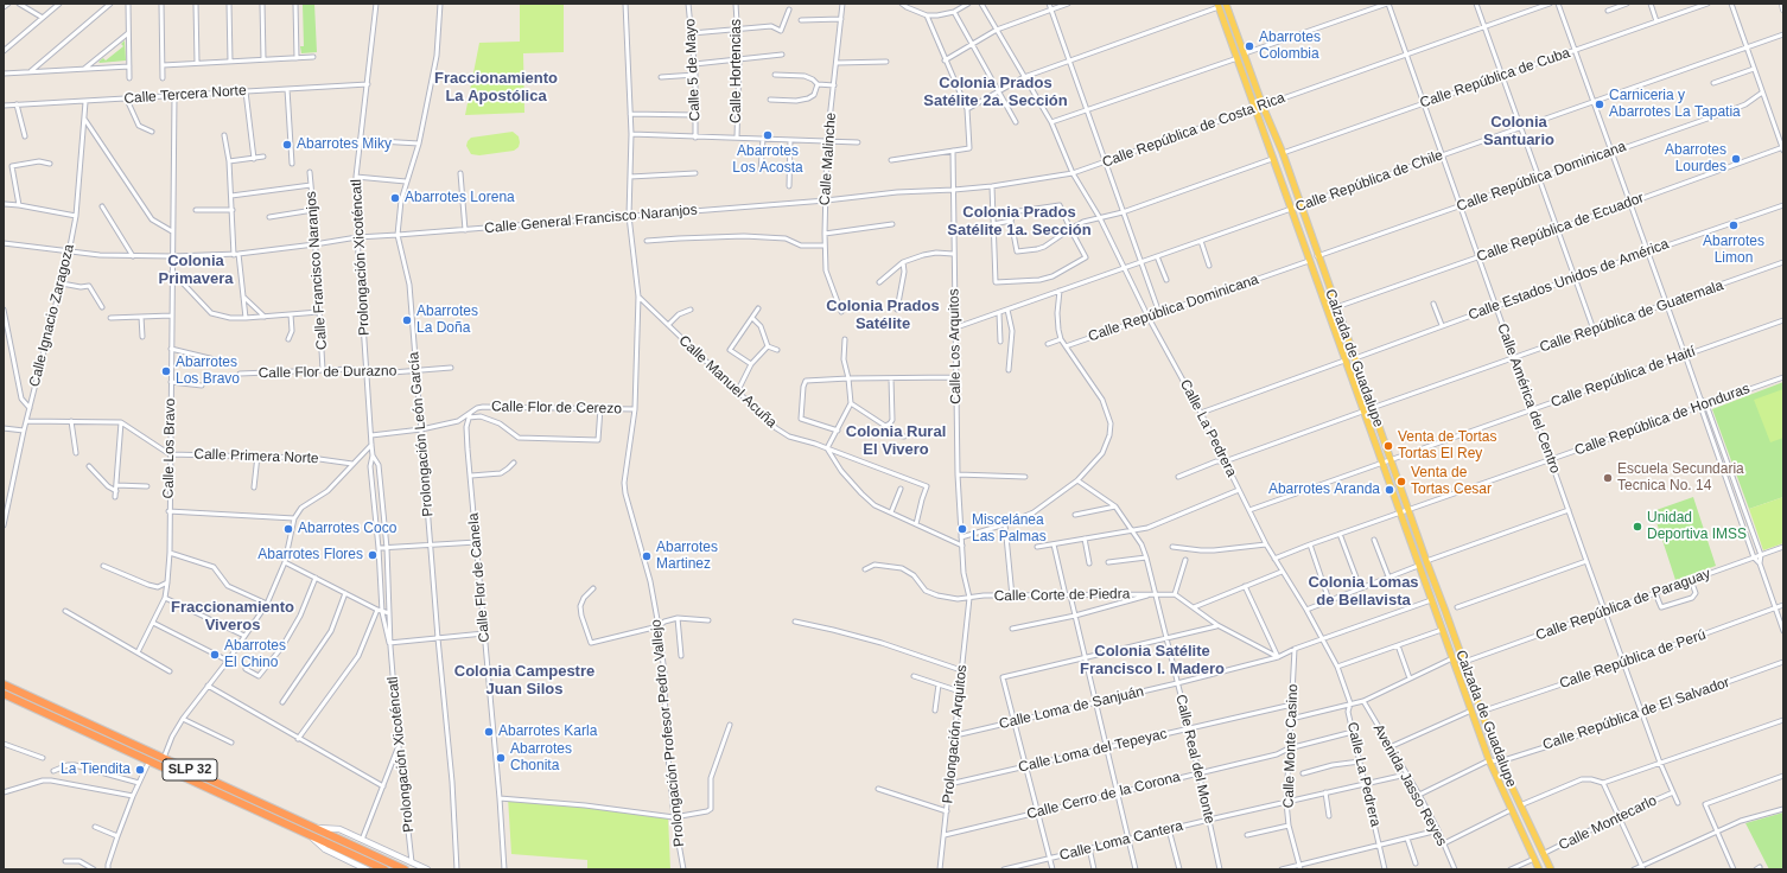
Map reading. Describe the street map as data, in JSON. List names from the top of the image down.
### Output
{
  "streets": {
    "highway": ["SLP 32"],
    "main road": ["Calzada de Guadalupe"],
    "street": [
      "Calle 5 de Mayo",
      "Calle Hortencias",
      "Calle República de Cuba",
      "Calle Tercera Norte",
      "Calle República de Costa Rica",
      "Calle Malinche",
      "Calle República Dominicana",
      "Calle República de Chile",
      "Calle General Francisco Naranjos",
      "Calle República de Ecuador",
      "Prolongación Xicoténcatl",
      "Calle Francisco Naranjos",
      "Calle Estados Unidos de América",
      "Calle Ignacio Zaragoza",
      "Calle República de Guatemala",
      "Calle Los Arquitos",
      "Calle Flor de Durazno",
      "Calle República de Haití",
      "Calle Manuel Acuña",
      "Calle América del Centro",
      "Calle Flor de Cerezo",
      "Calle República de Honduras",
      "Calle La Pedrera",
      "Prolongación León García",
      "Calle Los Bravo",
      "Calle Primera Norte",
      "Calle Flor de Canela",
      "Calle Corte de Piedra",
      "Calle República de Paraguay",
      "Calle República de Perú",
      "Calle Loma de Sanjuán",
      "Calle República de El Salvador",
      "Prolongación Profesor Pedro Vallejo",
      "Prolongación Arquitos",
      "Calle Monte Casino",
      "Calle Loma del Tepeyac",
      "Calle Real del Monte",
      "Avenida Jasso Reyes",
      "Calle Cerro de la Corona",
      "Calle Montecarlo",
      "Calle Loma Cantera"
    ]
  },
  "crossings": [
    ["Calle República de Cuba", "Calzada de Guadalupe"],
    ["Calle República de Cuba", "Calle América del Centro"],
    ["Calle Tercera Norte", "Prolongación Xicoténcatl"],
    ["Calle Tercera Norte", "Calle Ignacio Zaragoza"],
    ["Calle Tercera Norte", "Calle Los Bravo"],
    ["Calle República de Costa Rica", "Calle Malinche"],
    ["Calle República de Costa Rica", "Calle General Francisco Naranjos"],
    ["Calle República de Costa Rica", "Calle Los Arquitos"],
    ["Calle República de Costa Rica", "Calzada de Guadalupe"],
    ["Calle República de Costa Rica", "Calle América del Centro"],
    ["Calle República de Costa Rica", "Calle La Pedrera"],
    ["Calle Malinche", "Calle General Francisco Naranjos"],
    ["Calle República Dominicana", "Calzada de Guadalupe"],
    ["Calle República Dominicana", "Calle América del Centro"],
    ["Calle República Dominicana", "Calle La Pedrera"],
    ["Calle República de Chile", "Calle Los Arquitos"],
    ["Calle República de Chile", "Calzada de Guadalupe"],
    ["Calle República de Chile", "Calle América del Centro"],
    ["Calle República de Chile", "Calle La Pedrera"],
    ["Calle General Francisco Naranjos", "Prolongación Xicoténcatl"],
    ["Calle General Francisco Naranjos", "Calle Francisco Naranjos"],
    ["Calle General Francisco Naranjos", "Calle Ignacio Zaragoza"],
    ["Calle General Francisco Naranjos", "Prolongación León García"],
    ["Calle General Francisco Naranjos", "Calle Los Bravo"],
    ["Calle General Francisco Naranjos", "Prolongación Profesor Pedro Vallejo"],
    ["Calle República de Ecuador", "Calzada de Guadalupe"],
    ["Calle República de Ecuador", "Calle América del Centro"],
    ["Prolongación Xicoténcatl", "Calle Flor de Durazno"],
    ["Prolongación Xicoténcatl", "Calle Flor de Cerezo"],
    ["Calle Francisco Naranjos", "Calle Flor de Durazno"],
    ["Calle Estados Unidos de América", "Calzada de Guadalupe"],
    ["Calle Estados Unidos de América", "Calle América del Centro"],
    ["Calle República de Guatemala", "Calzada de Guadalupe"],
    ["Calle República de Guatemala", "Calle América del Centro"],
    ["Calle Los Arquitos", "Calle Corte de Piedra"],
    ["Calle Los Arquitos", "Prolongación Arquitos"],
    ["Calzada de Guadalupe", "Calle República de Haití"],
    ["Calzada de Guadalupe", "Calle República de Honduras"],
    ["Calzada de Guadalupe", "Calle República de Paraguay"],
    ["Calzada de Guadalupe", "Calle República de Perú"],
    ["Calzada de Guadalupe", "Calle Loma de Sanjuán"],
    ["Calzada de Guadalupe", "Calle República de El Salvador"],
    ["Calzada de Guadalupe", "Calle Montecarlo"],
    ["Calle Flor de Durazno", "Prolongación León García"],
    ["Calle República de Haití", "Calle América del Centro"],
    ["Calle República de Haití", "Calle La Pedrera"],
    ["Calle Manuel Acuña", "Prolongación Profesor Pedro Vallejo"],
    ["Calle América del Centro", "Calle República de Honduras"],
    ["Calle América del Centro", "Calle República de Paraguay"],
    ["Calle América del Centro", "Calle República de Perú"],
    ["Calle América del Centro", "Calle República de El Salvador"],
    ["Calle América del Centro", "Calle Montecarlo"],
    ["Calle Flor de Cerezo", "Prolongación León García"],
    ["Calle Flor de Cerezo", "Calle Flor de Canela"],
    ["Calle Flor de Cerezo", "Prolongación Profesor Pedro Vallejo"],
    ["Calle República de Honduras", "Calle La Pedrera"],
    ["Calle La Pedrera", "Calle Loma de Sanjuán"],
    ["Calle La Pedrera", "Calle Cerro de la Corona"],
    ["Calle La Pedrera", "Calle Loma Cantera"],
    ["Calle Los Bravo", "Calle Primera Norte"],
    ["Calle Corte de Piedra", "Prolongación Arquitos"],
    ["Calle Corte de Piedra", "Calle Real del Monte"],
    ["Calle Loma de Sanjuán", "Prolongación Arquitos"],
    ["Calle Loma de Sanjuán", "Calle Monte Casino"],
    ["Calle Loma de Sanjuán", "Calle Real del Monte"],
    ["Prolongación Arquitos", "Calle Loma del Tepeyac"],
    ["Prolongación Arquitos", "Calle Cerro de la Corona"],
    ["Calle Monte Casino", "Calle Loma del Tepeyac"],
    ["Calle Monte Casino", "Calle Cerro de la Corona"],
    ["Calle Monte Casino", "Calle Loma Cantera"],
    ["Calle Loma del Tepeyac", "Calle Real del Monte"],
    ["Calle Real del Monte", "Calle Cerro de la Corona"],
    ["Calle Real del Monte", "Calle Loma Cantera"],
    ["Avenida Jasso Reyes", "Calle Loma Cantera"]
  ],
  "districts": [
    "Fraccionamiento La Apostólica",
    "Colonia Prados Satélite 2a. Sección",
    "Colonia Santuario",
    "Colonia Prados Satélite 1a. Sección",
    "Colonia Primavera",
    "Colonia Prados Satélite",
    "Colonia Rural El Vivero",
    "Colonia Lomas de Bellavista",
    "Fraccionamiento Viveros",
    "Colonia Satélite Francisco I. Madero",
    "Colonia Campestre Juan Silos"
  ],
  "places": [
    "Abarrotes Colombia",
    "Carniceria y Abarrotes La Tapatia",
    "Abarrotes Los Acosta",
    "Abarrotes Miky",
    "Abarrotes Lourdes",
    "Abarrotes Lorena",
    "Abarrotes Limon",
    "Abarrotes La Doña",
    "Abarrotes Los Bravo",
    "Venta de Tortas Tortas El Rey",
    "Escuela Secundaria Tecnica No. 14",
    "Venta de Tortas Cesar",
    "Abarrotes Aranda",
    "Unidad Deportiva IMSS",
    "Abarrotes Coco",
    "Miscelánea Las Palmas",
    "Abarrotes Flores",
    "Abarrotes Martinez",
    "Abarrotes El Chino",
    "Abarrotes Karla",
    "Abarrotes Chonita",
    "La Tiendita"
  ]
}
